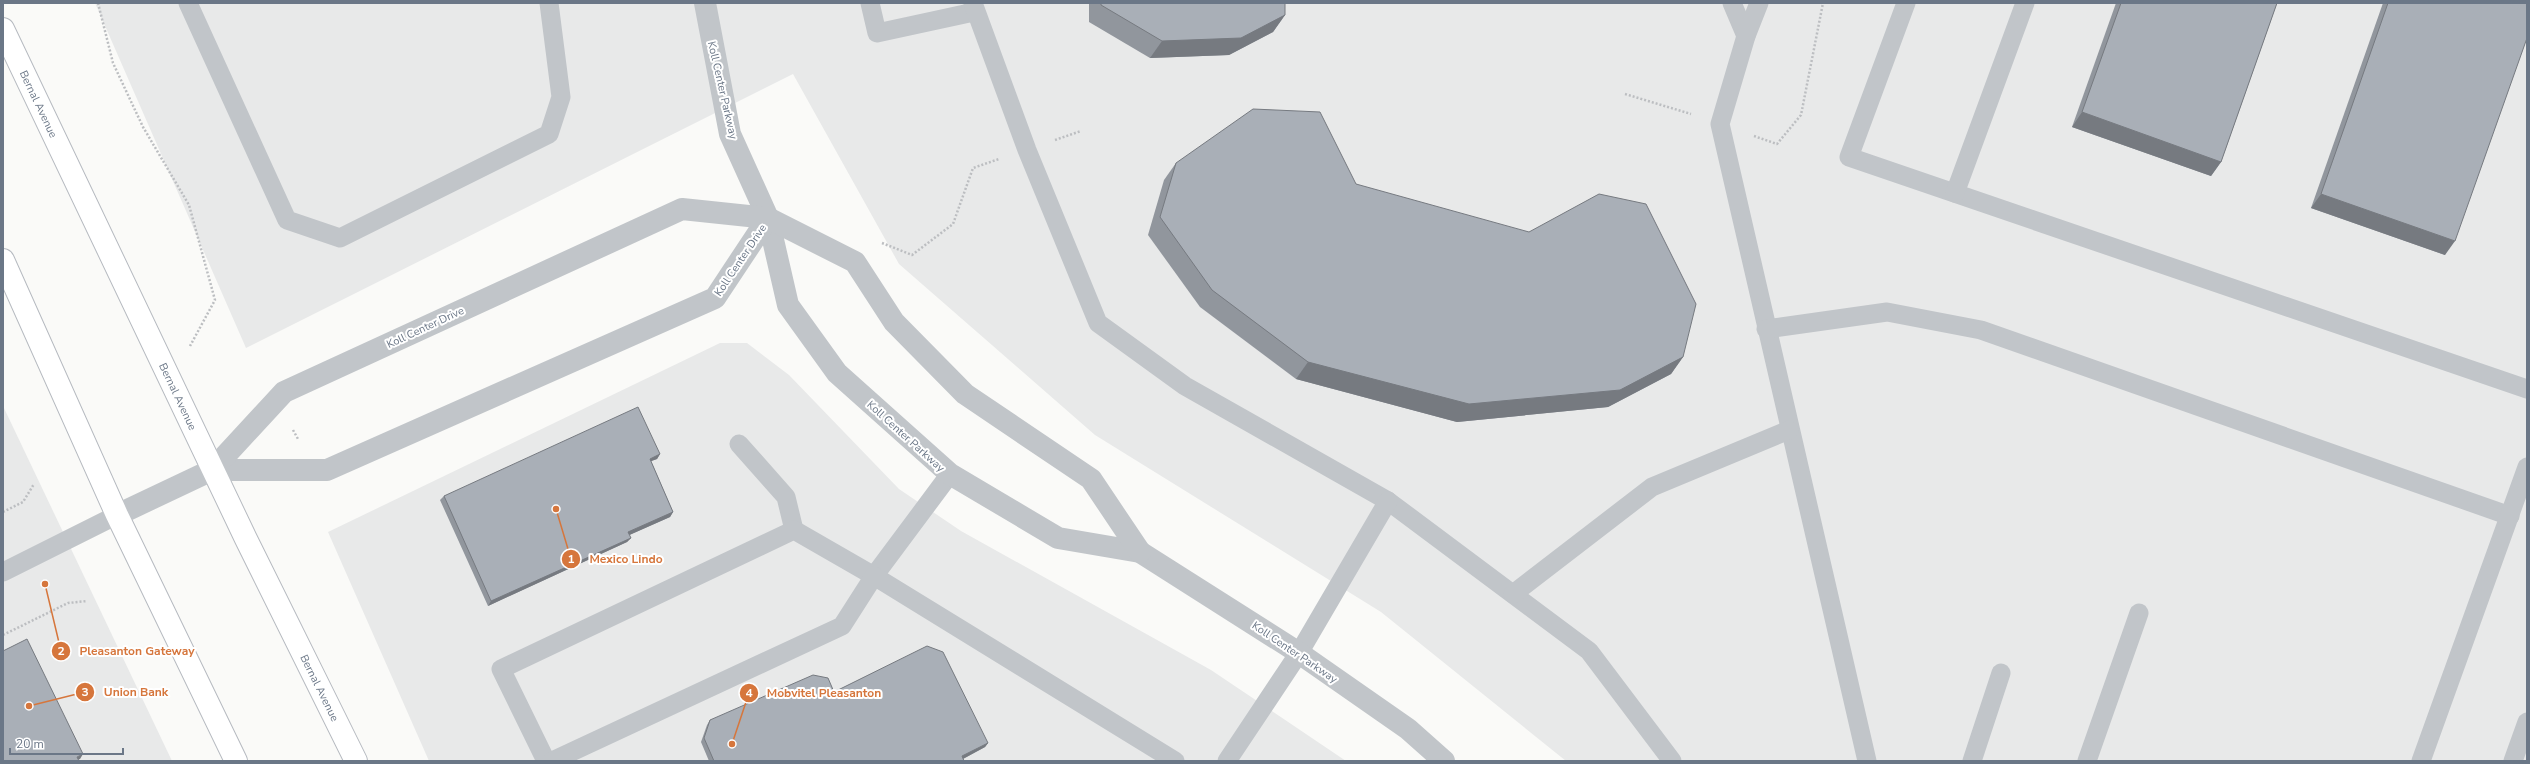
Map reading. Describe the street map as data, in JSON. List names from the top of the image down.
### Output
{
  "streets": {
    "main road": ["Bernal Avenue"],
    "street": ["Koll Center Parkway", "Koll Center Drive"]
  },
  "crossings": [
    ["Koll Center Parkway", "Koll Center Drive"],
    ["Bernal Avenue", "Koll Center Drive"]
  ],
  "places": [
    "Mexico Lindo",
    "Pleasanton Gateway",
    "Union Bank",
    "Mobvitel Pleasanton"
  ],
  "scale_bar": "20 m"
}
